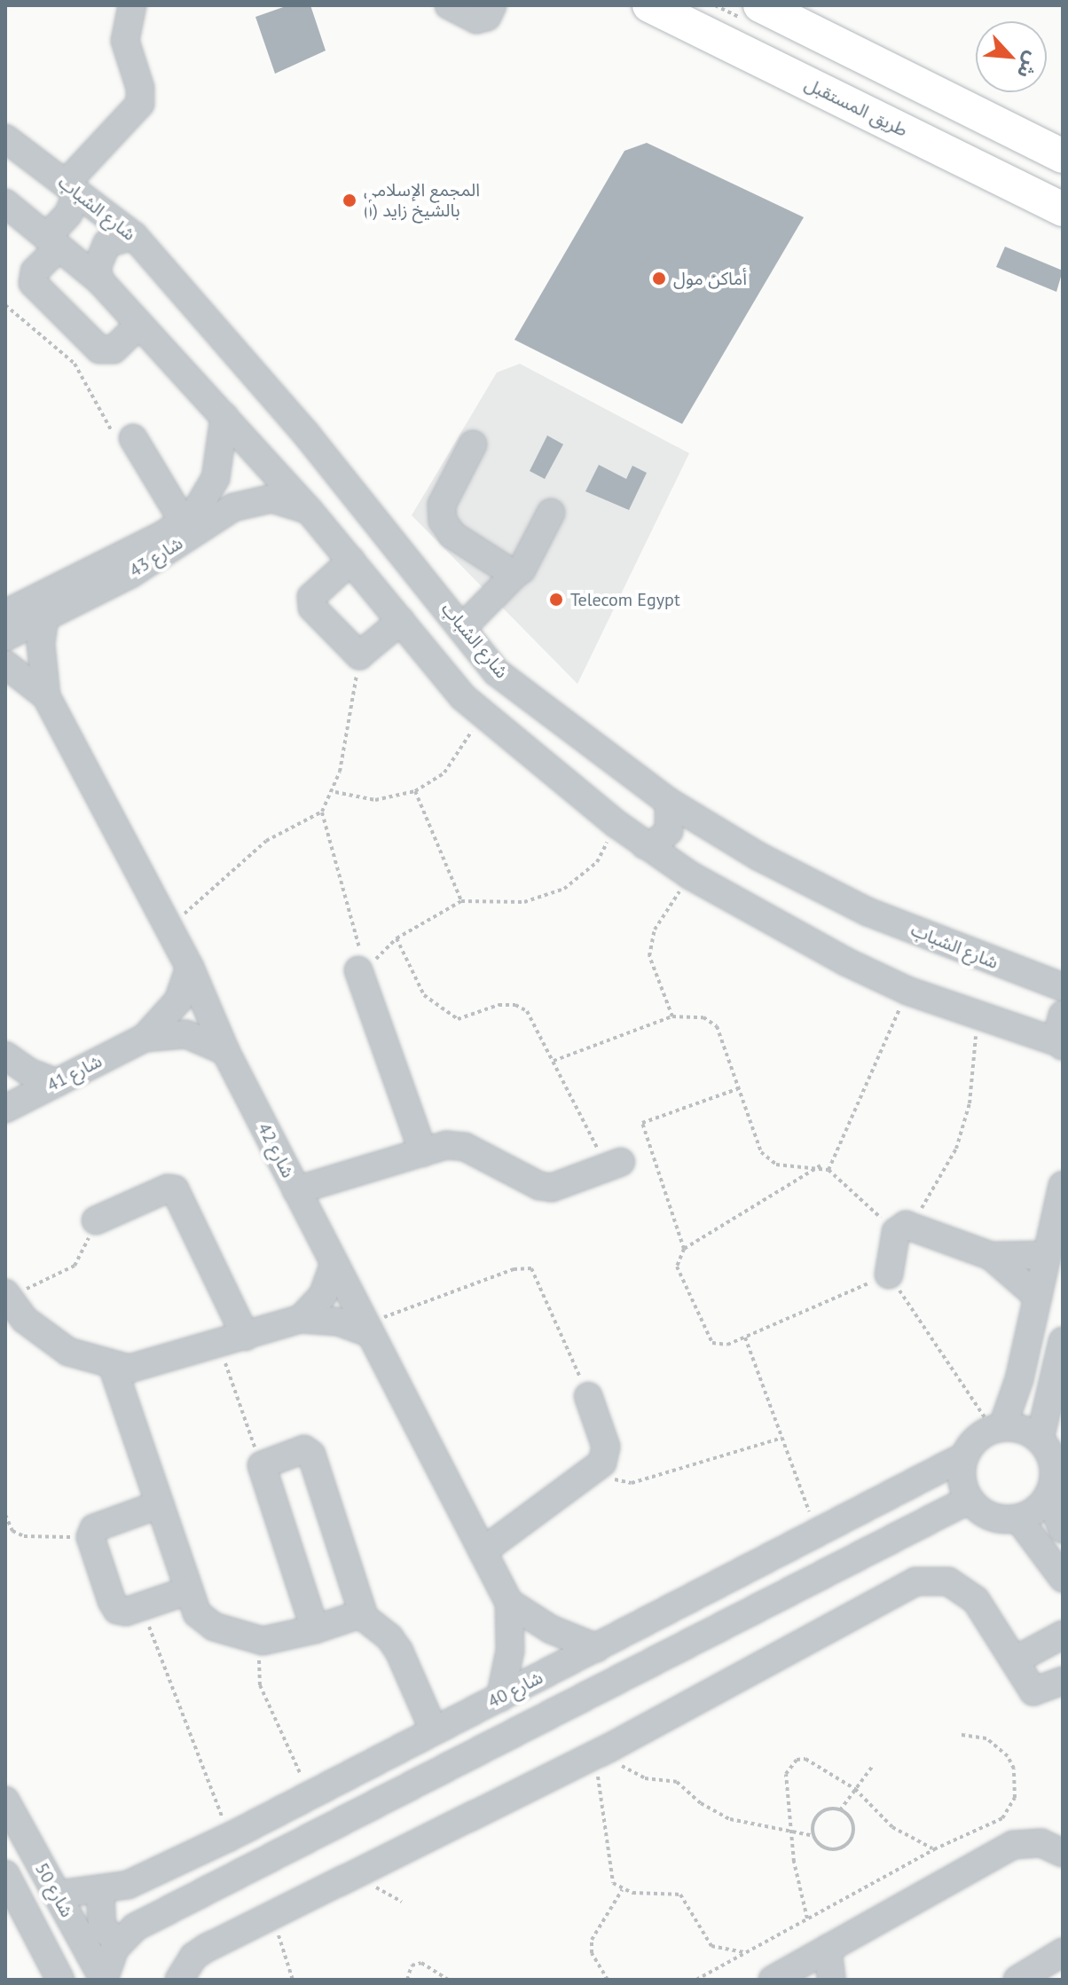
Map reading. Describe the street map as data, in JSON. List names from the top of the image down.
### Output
{
  "streets": {
    "main road": ["طريق المستقبل"],
    "street": [
      "شارع الشباب",
      "شارع 43",
      "شارع 41",
      "شارع 42",
      "شارع 40",
      "شارع 50"
    ]
  },
  "crossings": [
    ["شارع 43", "شارع 42"],
    ["شارع 41", "شارع 42"],
    ["شارع 42", "شارع 40"],
    ["شارع 40", "شارع 50"]
  ],
  "places": ["المجمع الإسلامي (أ) بالشيخ زايد", "أماكن مول", "Telecom Egypt"],
  "north": "bottom right"
}
